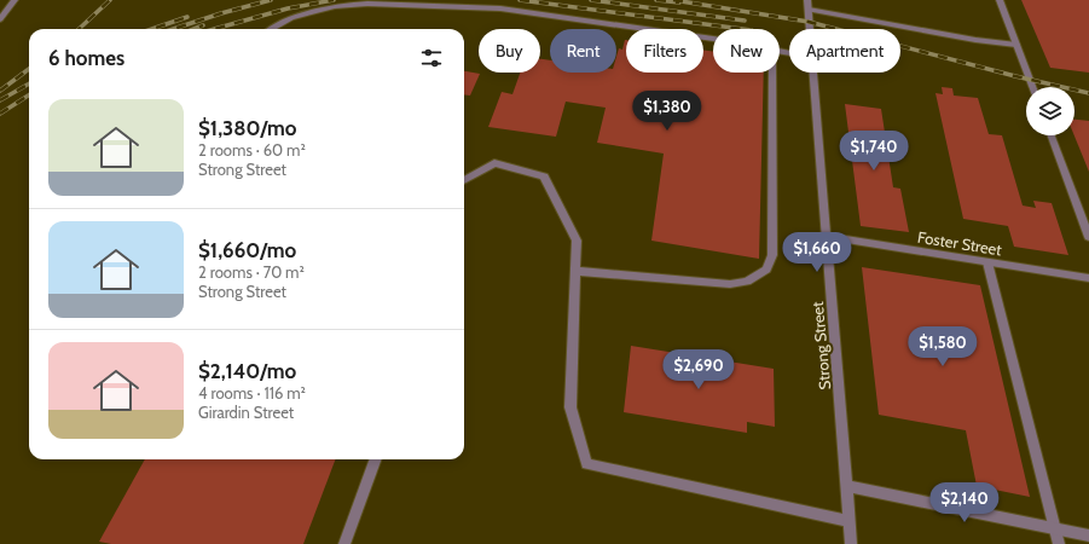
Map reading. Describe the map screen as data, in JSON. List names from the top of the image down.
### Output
{
  "streets": {
    "street": ["Foster Street", "Strong Street"]
  },
  "crossings": [
    ["Foster Street", "Strong Street"]
  ],
  "page": {
    "chip": [
      "Buy",
      "Rent",
      "Filters",
      "New",
      "Apartment"
    ],
    "heading": "6 homes",
    "list": [
      {
        "name": "$1,380/mo",
        "note": "2 rooms · 60 m² · Strong Street"
      },
      {
        "name": "$1,660/mo",
        "note": "2 rooms · 70 m² · Strong Street"
      },
      {
        "name": "$2,140/mo",
        "note": "4 rooms · 116 m² · Girardin Street"
      }
    ],
    "price": [
      "$1,380",
      "$1,740",
      "$1,660",
      "$1,580",
      "$2,690",
      "$2,140"
    ]
  }
}
